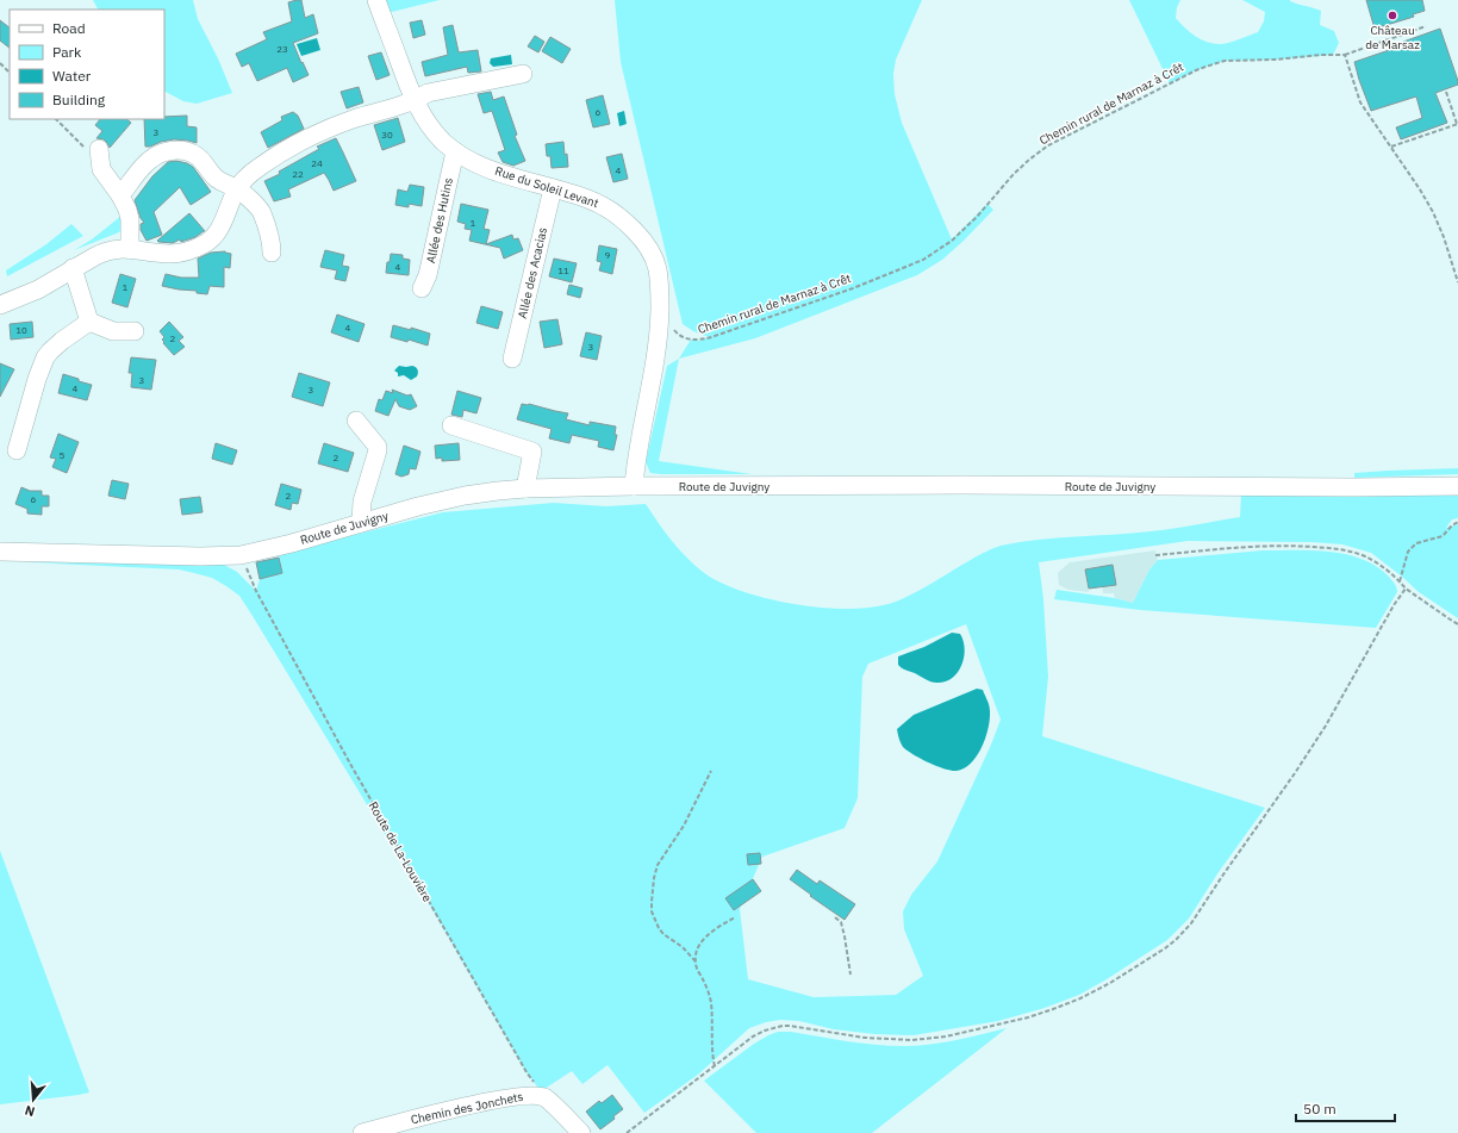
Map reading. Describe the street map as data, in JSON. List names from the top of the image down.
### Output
{
  "streets": {
    "street": [
      "Rue du Soleil Levant",
      "Allée des Hutins",
      "Allée des Acacias",
      "Route de Juvigny",
      "Chemin des Jonchets"
    ],
    "path": ["Chemin rural de Marnaz à Crêt", "Route de La-Louvière"]
  },
  "crossings": [
    ["Rue du Soleil Levant", "Allée des Hutins"],
    ["Rue du Soleil Levant", "Allée des Acacias"],
    ["Rue du Soleil Levant", "Route de Juvigny"],
    ["Route de Juvigny", "Route de La-Louvière"],
    ["Route de La-Louvière", "Chemin des Jonchets"]
  ],
  "places": ["Château de Marsaz"],
  "house_numbers": [
    "23",
    "6",
    "3",
    "30",
    "24",
    "4",
    "22",
    "1",
    "9",
    "4",
    "11",
    "1",
    "4",
    "10",
    "2",
    "3",
    "3",
    "4",
    "3",
    "5",
    "2",
    "2",
    "6"
  ],
  "legend": [
    "Road",
    "Park",
    "Water",
    "Building"
  ],
  "scale_bar": "50 m",
  "north": "bottom"
}
